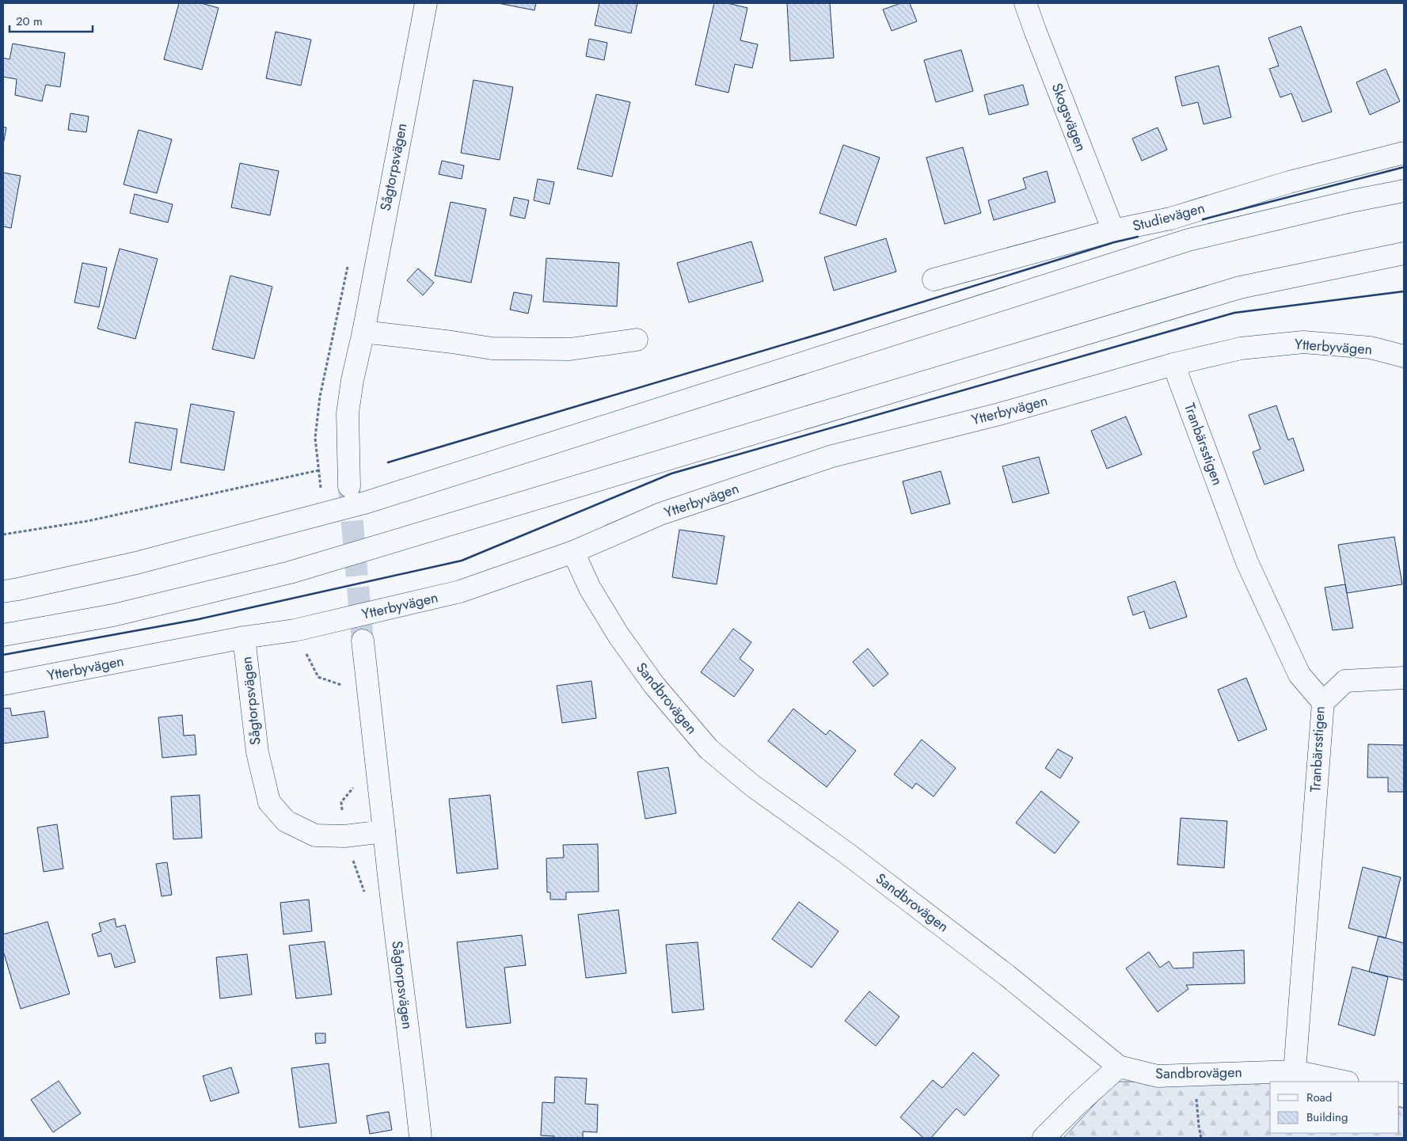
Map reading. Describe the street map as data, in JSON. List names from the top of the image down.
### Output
{
  "streets": {
    "main road": [
      "Skogsvägen",
      "Sågtorpsvägen",
      "Studievägen",
      "Ytterbyvägen",
      "Tranbärsstigen",
      "Sandbrovägen"
    ]
  },
  "crossings": [
    ["Skogsvägen", "Studievägen"],
    ["Sågtorpsvägen", "Ytterbyvägen"],
    ["Ytterbyvägen", "Tranbärsstigen"],
    ["Ytterbyvägen", "Sandbrovägen"],
    ["Tranbärsstigen", "Sandbrovägen"]
  ],
  "legend": ["Road", "Building"],
  "scale_bar": "20 m"
}
